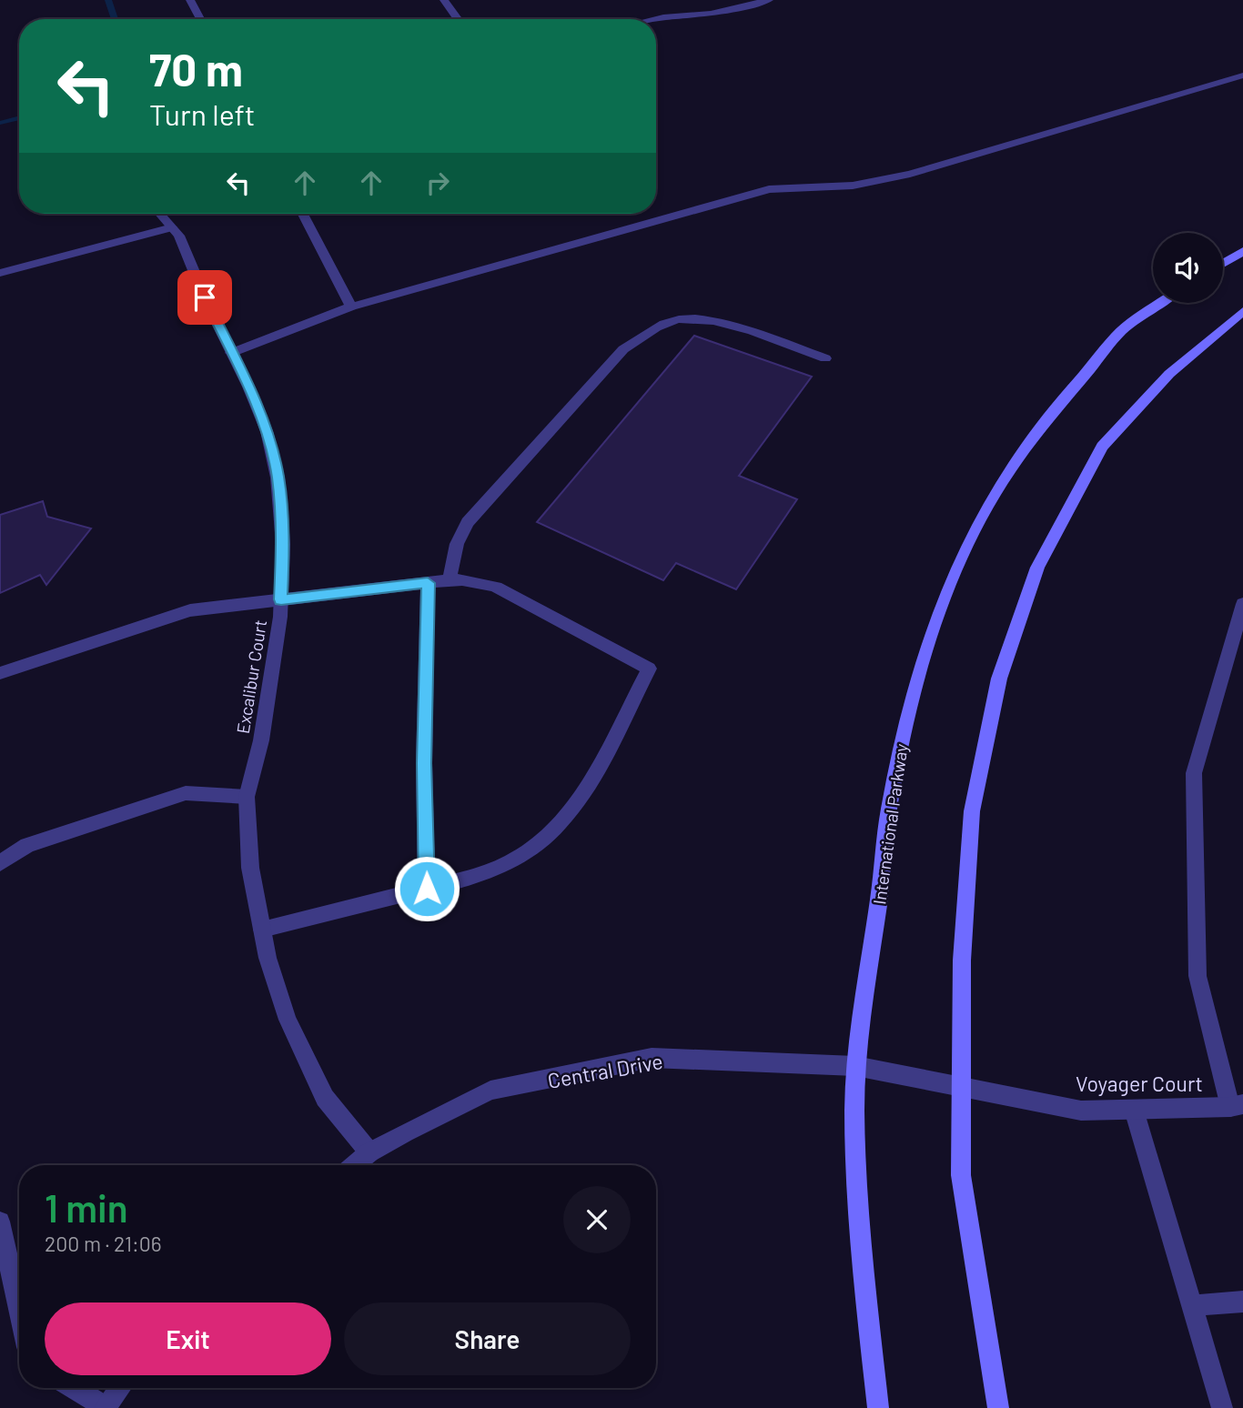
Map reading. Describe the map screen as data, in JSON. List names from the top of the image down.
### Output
{
  "streets": {
    "main road": ["International Parkway"],
    "street": ["Excalibur Court", "Central Drive", "Voyager Court"]
  },
  "crossings": [
    ["Excalibur Court", "Central Drive"],
    ["International Parkway", "Central Drive"],
    ["Central Drive", "Voyager Court"]
  ],
  "page": {
    "turn": ["70 m", "Turn left"],
    "heading": ["1 min", "200 m · 21:06"],
    "buttons": ["Exit", "Share"]
  }
}
